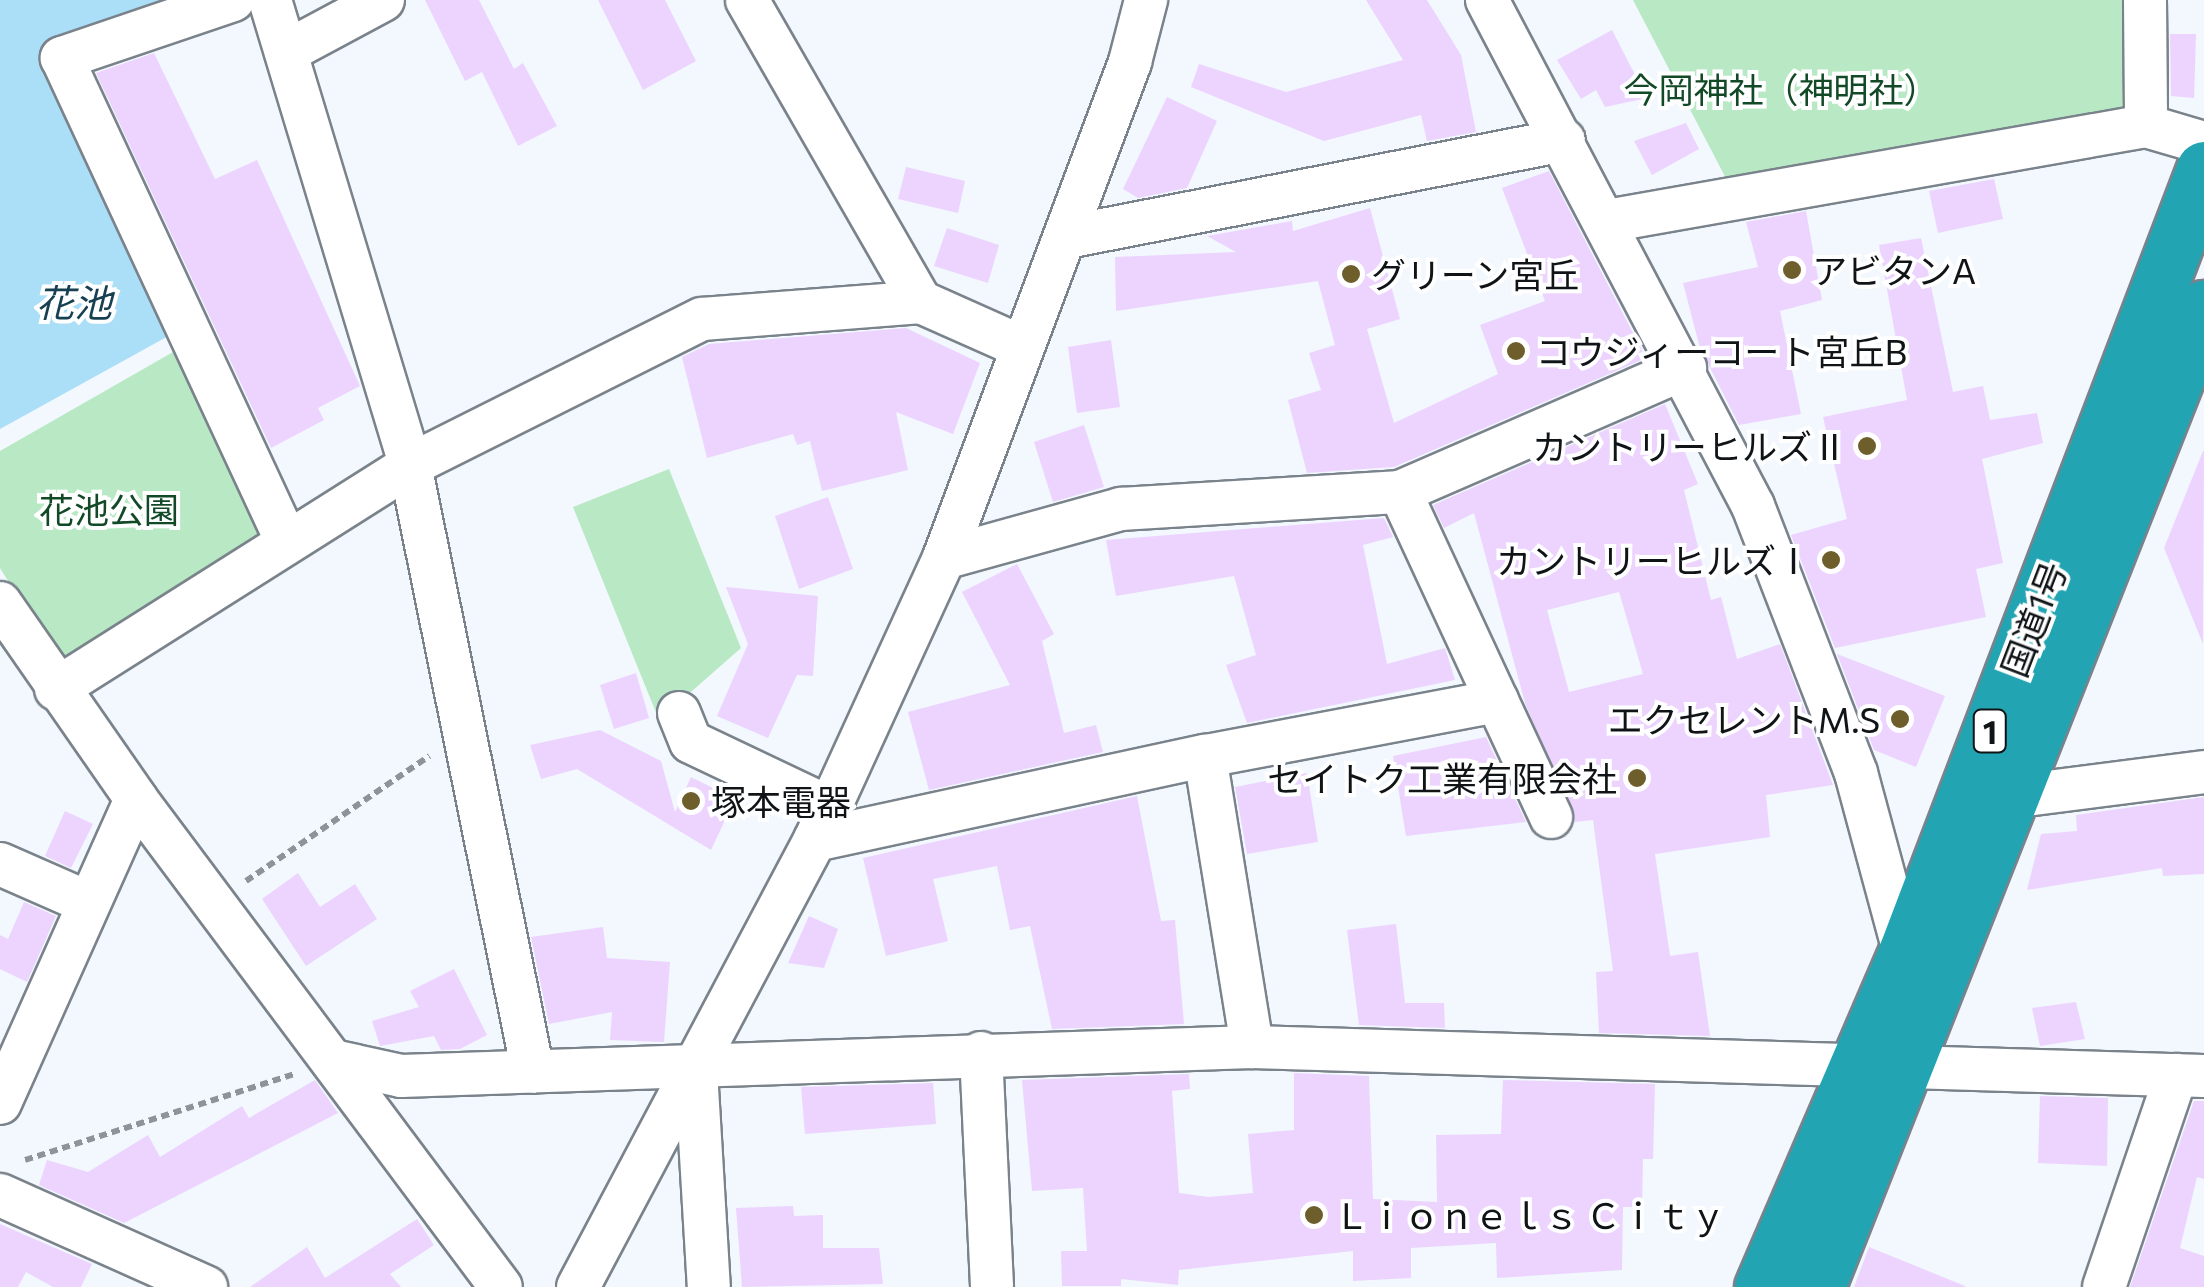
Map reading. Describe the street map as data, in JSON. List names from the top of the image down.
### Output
{
  "streets": {
    "highway": ["国道1号", "1"]
  },
  "water": ["花池"],
  "parks": ["今岡神社（神明社）", "花池公園"],
  "places": [
    "アビタンA",
    "グリーン宮丘",
    "コウジィーコート宮丘B",
    "カントリーヒルズⅡ",
    "カントリーヒルズⅠ",
    "エクセレントM.S",
    "セイトク工業有限会社",
    "塚本電器",
    "Ｌｉｏｎｅｌｓ Ｃｉｔｙ"
  ]
}
